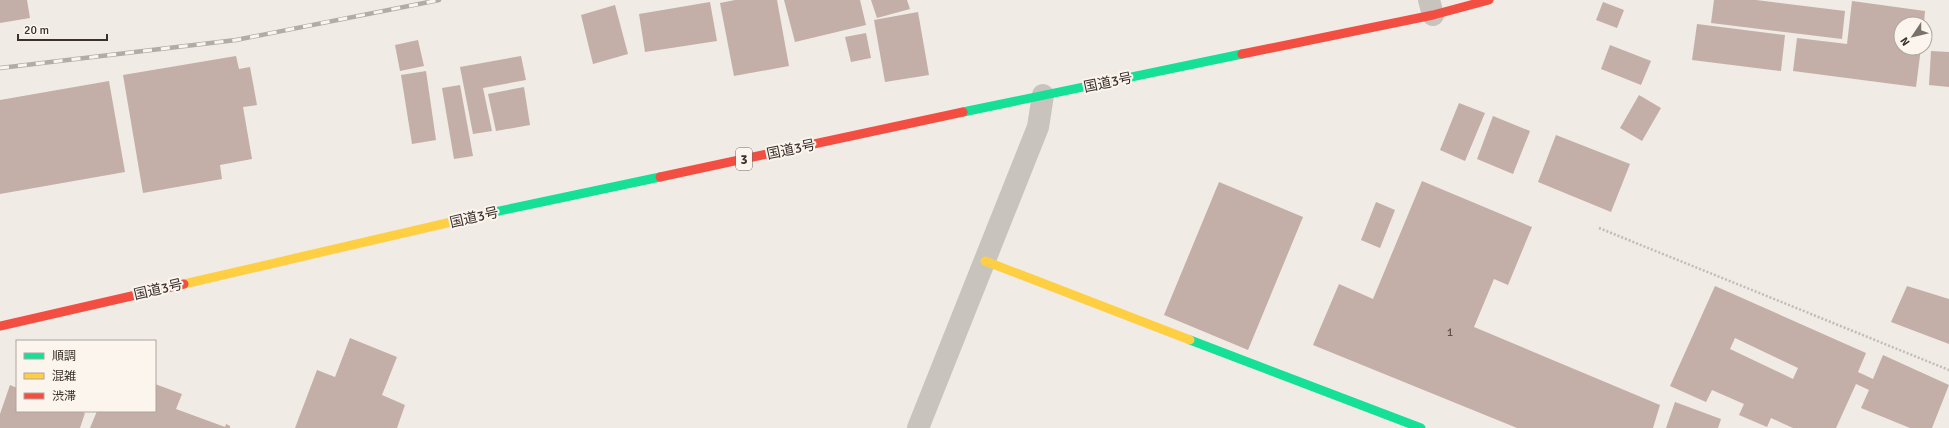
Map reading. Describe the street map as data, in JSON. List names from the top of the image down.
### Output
{
  "streets": {
    "main road": ["国道3号", "3"]
  },
  "house_numbers": ["1"],
  "legend": ["順調", "混雑", "渋滞"],
  "scale_bar": "20 m",
  "north": "bottom left"
}
